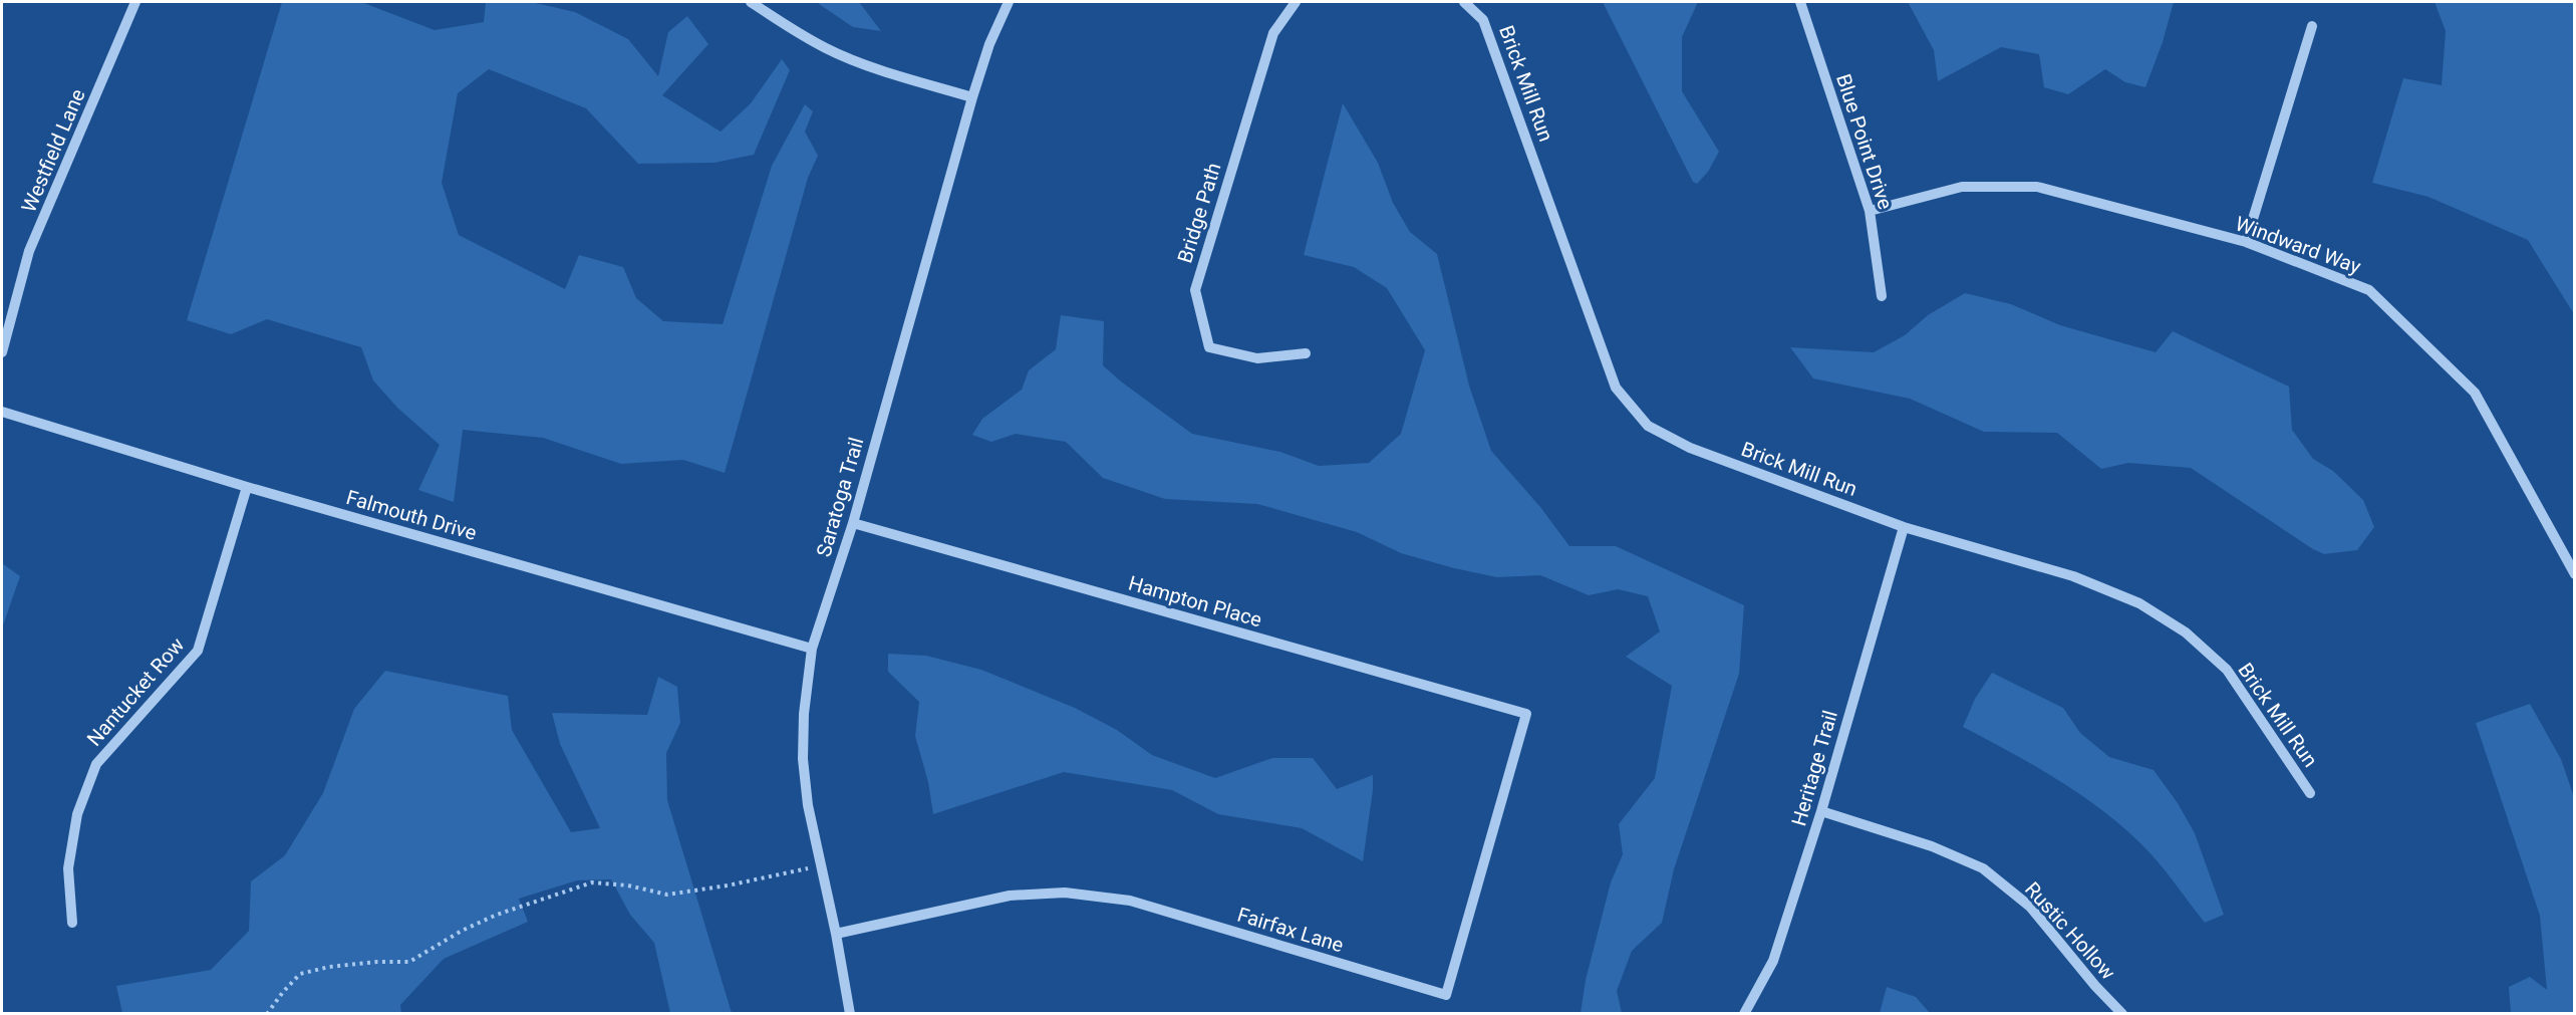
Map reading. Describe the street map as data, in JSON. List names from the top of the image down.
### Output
{
  "streets": {
    "street": [
      "Brick Mill Run",
      "Blue Point Drive",
      "Westfield Lane",
      "Bridge Path",
      "Windward Way",
      "Saratoga Trail",
      "Falmouth Drive",
      "Hampton Place",
      "Nantucket Row",
      "Heritage Trail",
      "Fairfax Lane",
      "Rustic Hollow"
    ]
  },
  "crossings": [
    ["Brick Mill Run", "Heritage Trail"],
    ["Blue Point Drive", "Windward Way"],
    ["Saratoga Trail", "Falmouth Drive"],
    ["Saratoga Trail", "Hampton Place"],
    ["Saratoga Trail", "Fairfax Lane"],
    ["Falmouth Drive", "Nantucket Row"],
    ["Hampton Place", "Fairfax Lane"],
    ["Heritage Trail", "Rustic Hollow"]
  ]
}
